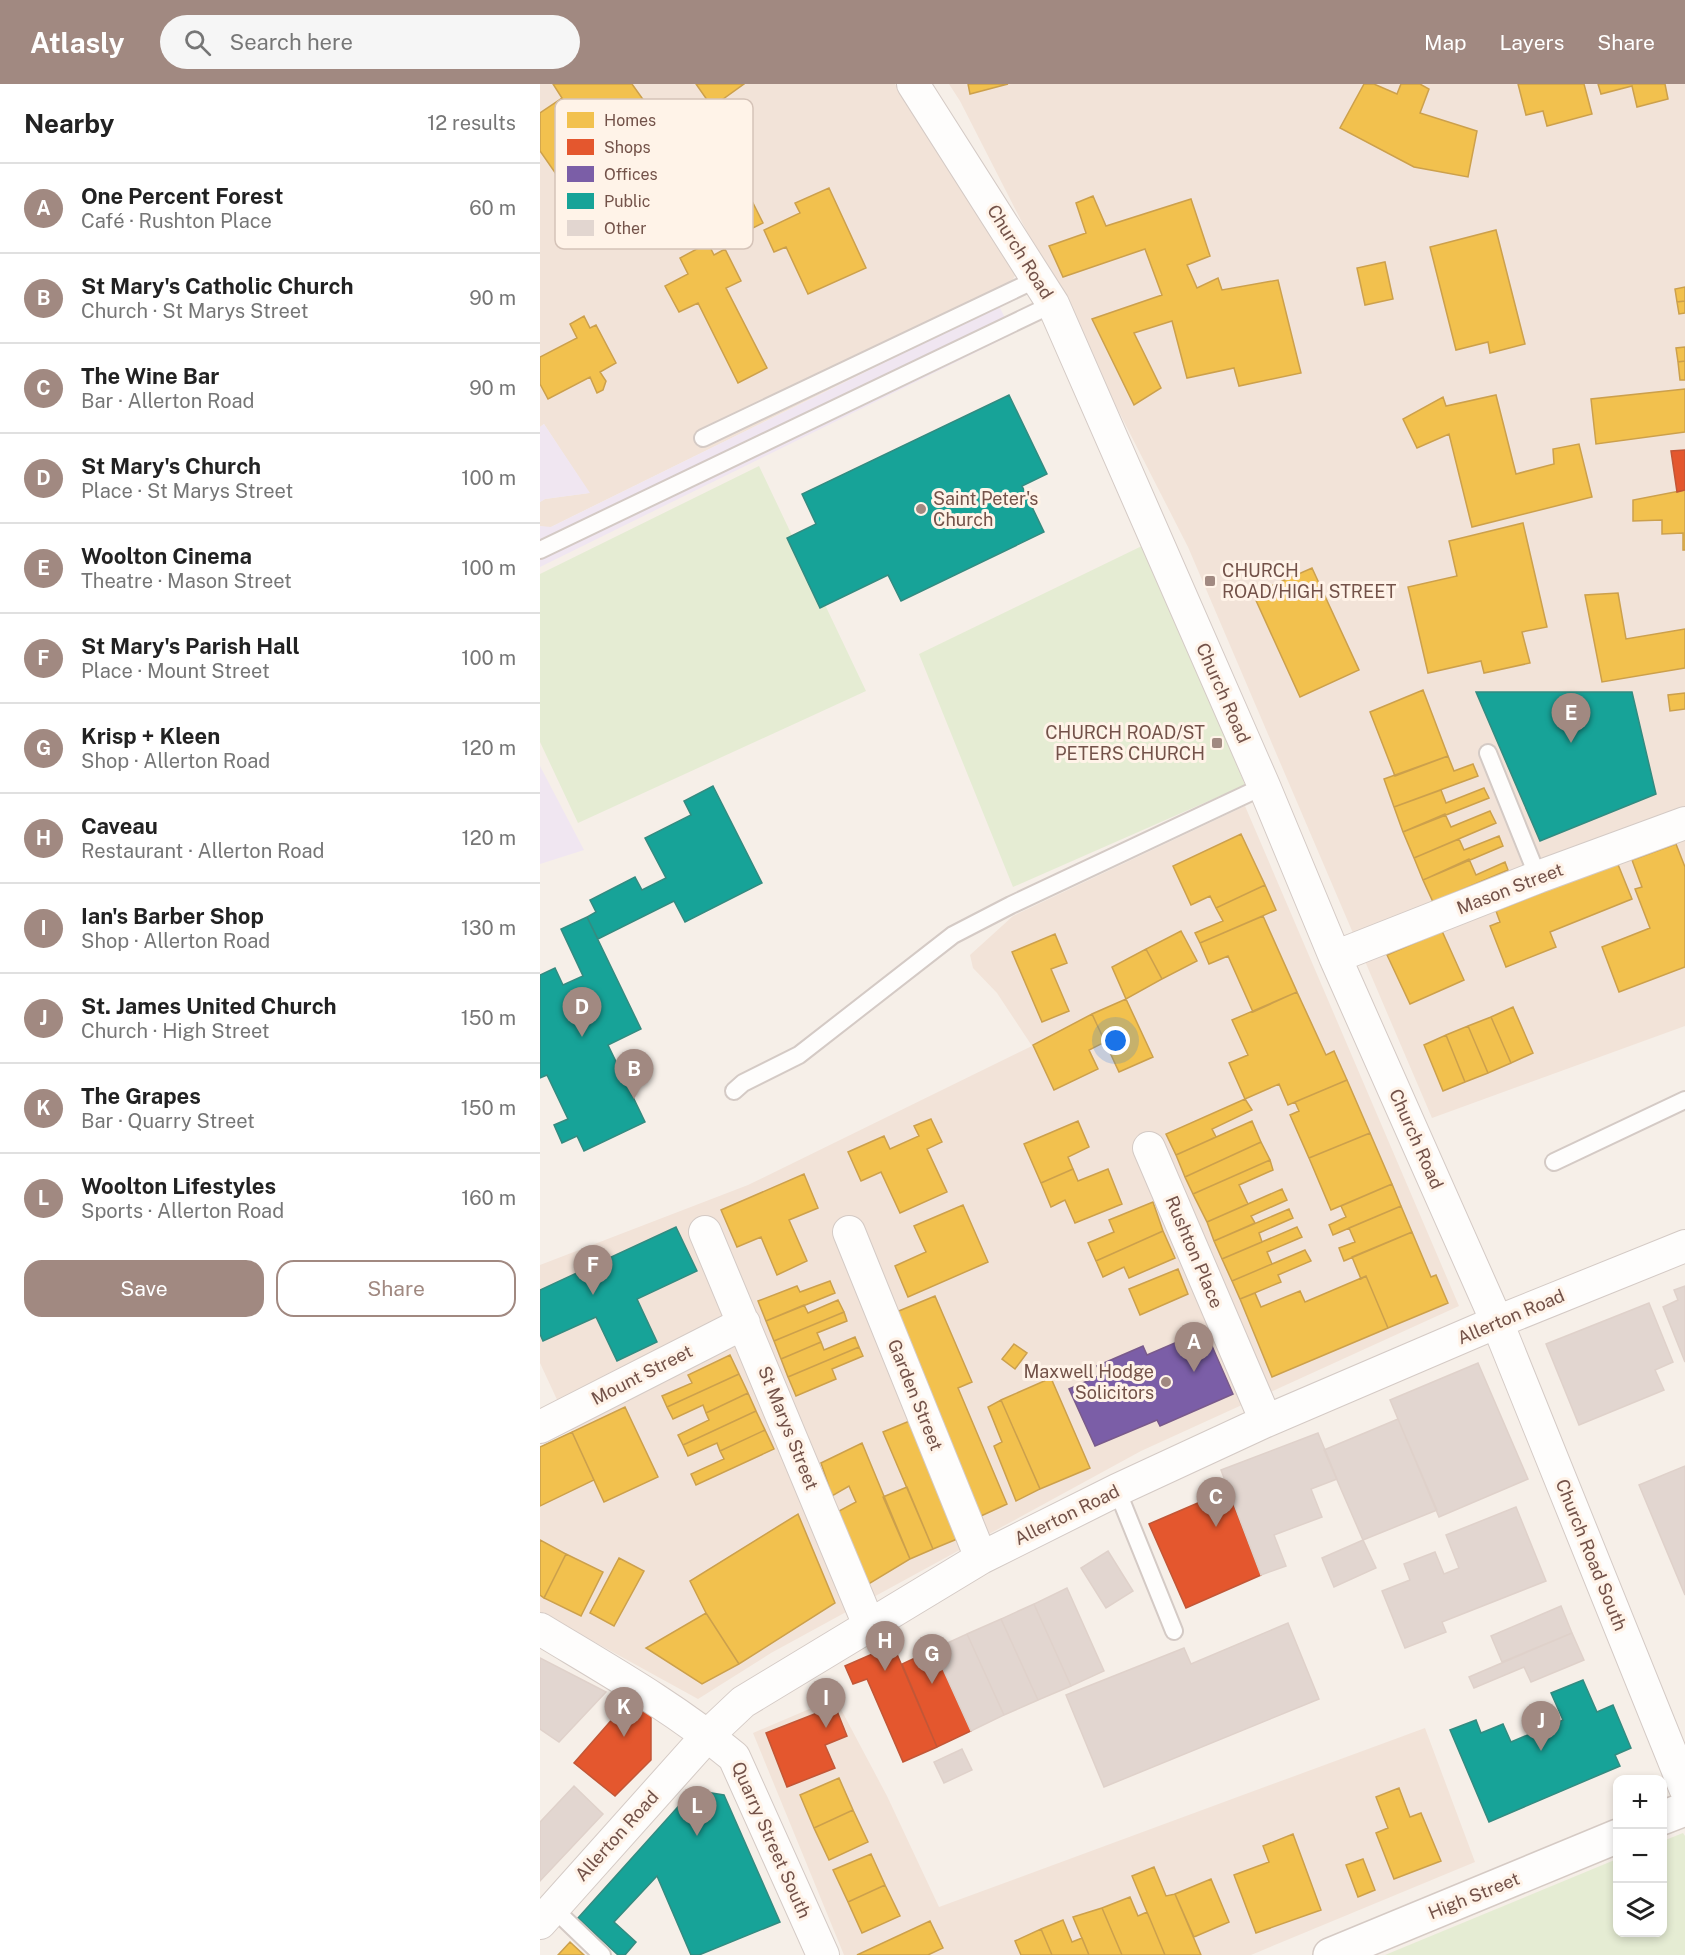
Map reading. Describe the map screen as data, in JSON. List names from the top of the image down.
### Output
{
  "streets": {
    "main road": ["High Street"],
    "street": [
      "Church Road",
      "Mason Street",
      "Rushton Place",
      "Allerton Road",
      "Mount Street",
      "Garden Street",
      "St Marys Street",
      "Church Road South",
      "Quarry Street South"
    ]
  },
  "crossings": [
    ["Church Road", "Mason Street"],
    ["Church Road", "Allerton Road"],
    ["Church Road", "Church Road South"],
    ["Rushton Place", "Allerton Road"],
    ["Allerton Road", "Garden Street"],
    ["Allerton Road", "St Marys Street"],
    ["Allerton Road", "Church Road South"],
    ["Allerton Road", "Quarry Street South"],
    ["Mount Street", "St Marys Street"]
  ],
  "places": {
    "other": ["Saint Peter's Church", "Maxwell Hodge Solicitors"],
    "transit": ["CHURCH ROAD/HIGH STREET", "CHURCH ROAD/ST PETERS CHURCH"]
  },
  "legend": [
    "Homes",
    "Shops",
    "Offices",
    "Public",
    "Other"
  ],
  "page": {
    "header": "Atlasly",
    "search": "Search here",
    "nav": ["Map", "Layers", "Share"],
    "heading": ["Nearby", "12 results"],
    "list": [
      {
        "mark": "A",
        "name": "One Percent Forest",
        "note": "Café · Rushton Place",
        "value": "60 m"
      },
      {
        "mark": "B",
        "name": "St Mary's Catholic Church",
        "note": "Church · St Marys Street",
        "value": "90 m"
      },
      {
        "mark": "C",
        "name": "The Wine Bar",
        "note": "Bar · Allerton Road",
        "value": "90 m"
      },
      {
        "mark": "D",
        "name": "St Mary's Church",
        "note": "Place · St Marys Street",
        "value": "100 m"
      },
      {
        "mark": "E",
        "name": "Woolton Cinema",
        "note": "Theatre · Mason Street",
        "value": "100 m"
      },
      {
        "mark": "F",
        "name": "St Mary's Parish Hall",
        "note": "Place · Mount Street",
        "value": "100 m"
      },
      {
        "mark": "G",
        "name": "Krisp + Kleen",
        "note": "Shop · Allerton Road",
        "value": "120 m"
      },
      {
        "mark": "H",
        "name": "Caveau",
        "note": "Restaurant · Allerton Road",
        "value": "120 m"
      },
      {
        "mark": "I",
        "name": "Ian's Barber Shop",
        "note": "Shop · Allerton Road",
        "value": "130 m"
      },
      {
        "mark": "J",
        "name": "St. James United Church",
        "note": "Church · High Street",
        "value": "150 m"
      },
      {
        "mark": "K",
        "name": "The Grapes",
        "note": "Bar · Quarry Street",
        "value": "150 m"
      },
      {
        "mark": "L",
        "name": "Woolton Lifestyles",
        "note": "Sports · Allerton Road",
        "value": "160 m"
      }
    ],
    "pins": [
      "E",
      "D",
      "B",
      "F",
      "A",
      "C",
      "H",
      "G",
      "I",
      "K",
      "J",
      "L"
    ],
    "buttons": ["Save", "Share"],
    "map_buttons": ["+", "−"]
  }
}
